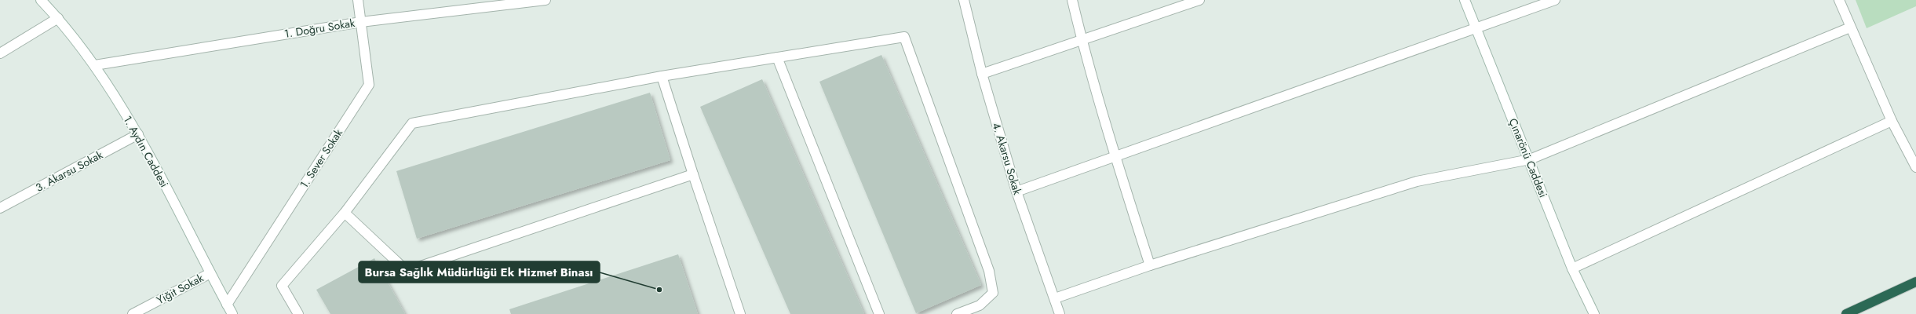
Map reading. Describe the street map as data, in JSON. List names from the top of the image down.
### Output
{
  "streets": {
    "street": [
      "1. Doğru Sokak",
      "1. Aydın Caddesi",
      "Çınarönü Caddesi",
      "1. Sever Sokak",
      "4. Akarsu Sokak",
      "3. Akarsu Sokak",
      "Yiğit Sokak"
    ]
  },
  "crossings": [
    ["1. Doğru Sokak", "1. Aydın Caddesi"],
    ["1. Doğru Sokak", "1. Sever Sokak"],
    ["1. Aydın Caddesi", "1. Sever Sokak"],
    ["1. Aydın Caddesi", "3. Akarsu Sokak"],
    ["1. Aydın Caddesi", "Yiğit Sokak"]
  ],
  "places": ["Bursa Sağlık Müdürlüğü Ek Hizmet Binası"]
}
